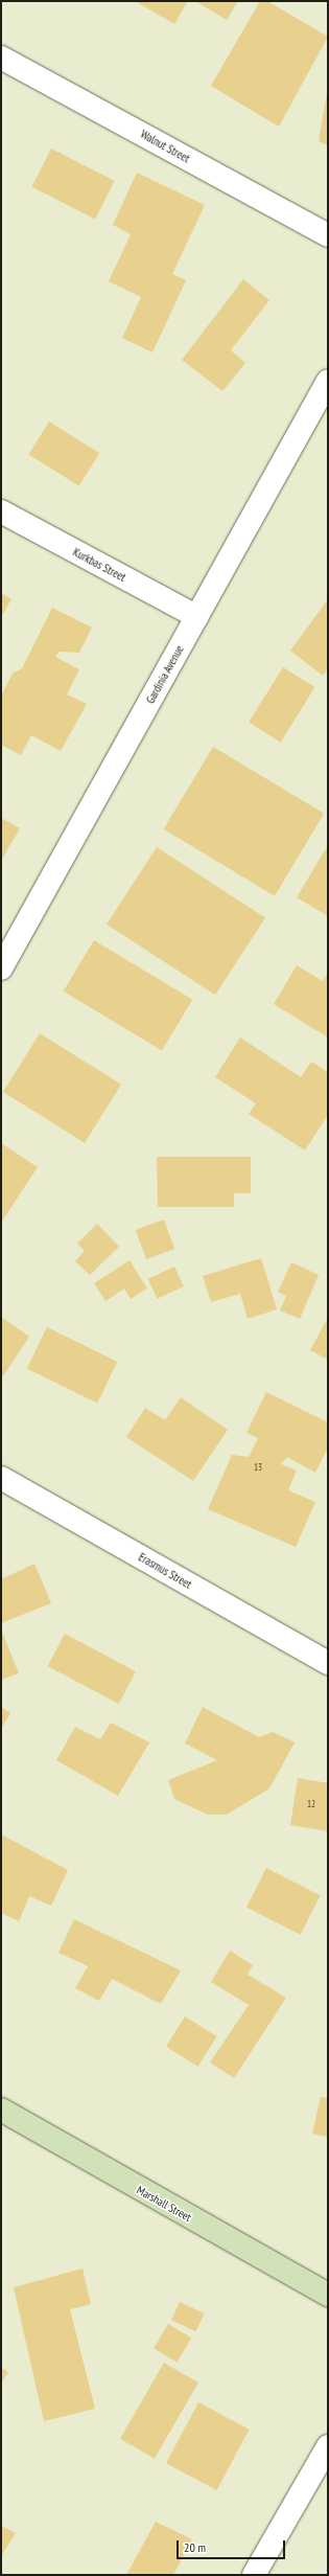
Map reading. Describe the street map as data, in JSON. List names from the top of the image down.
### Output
{
  "streets": {
    "street": [
      "Walnut Street",
      "Kurkbas Street",
      "Gardinia Avenue",
      "Erasmus Street",
      "Marshall Street"
    ]
  },
  "crossings": [
    ["Kurkbas Street", "Gardinia Avenue"]
  ],
  "house_numbers": ["13", "12"],
  "scale_bar": "20 m"
}
